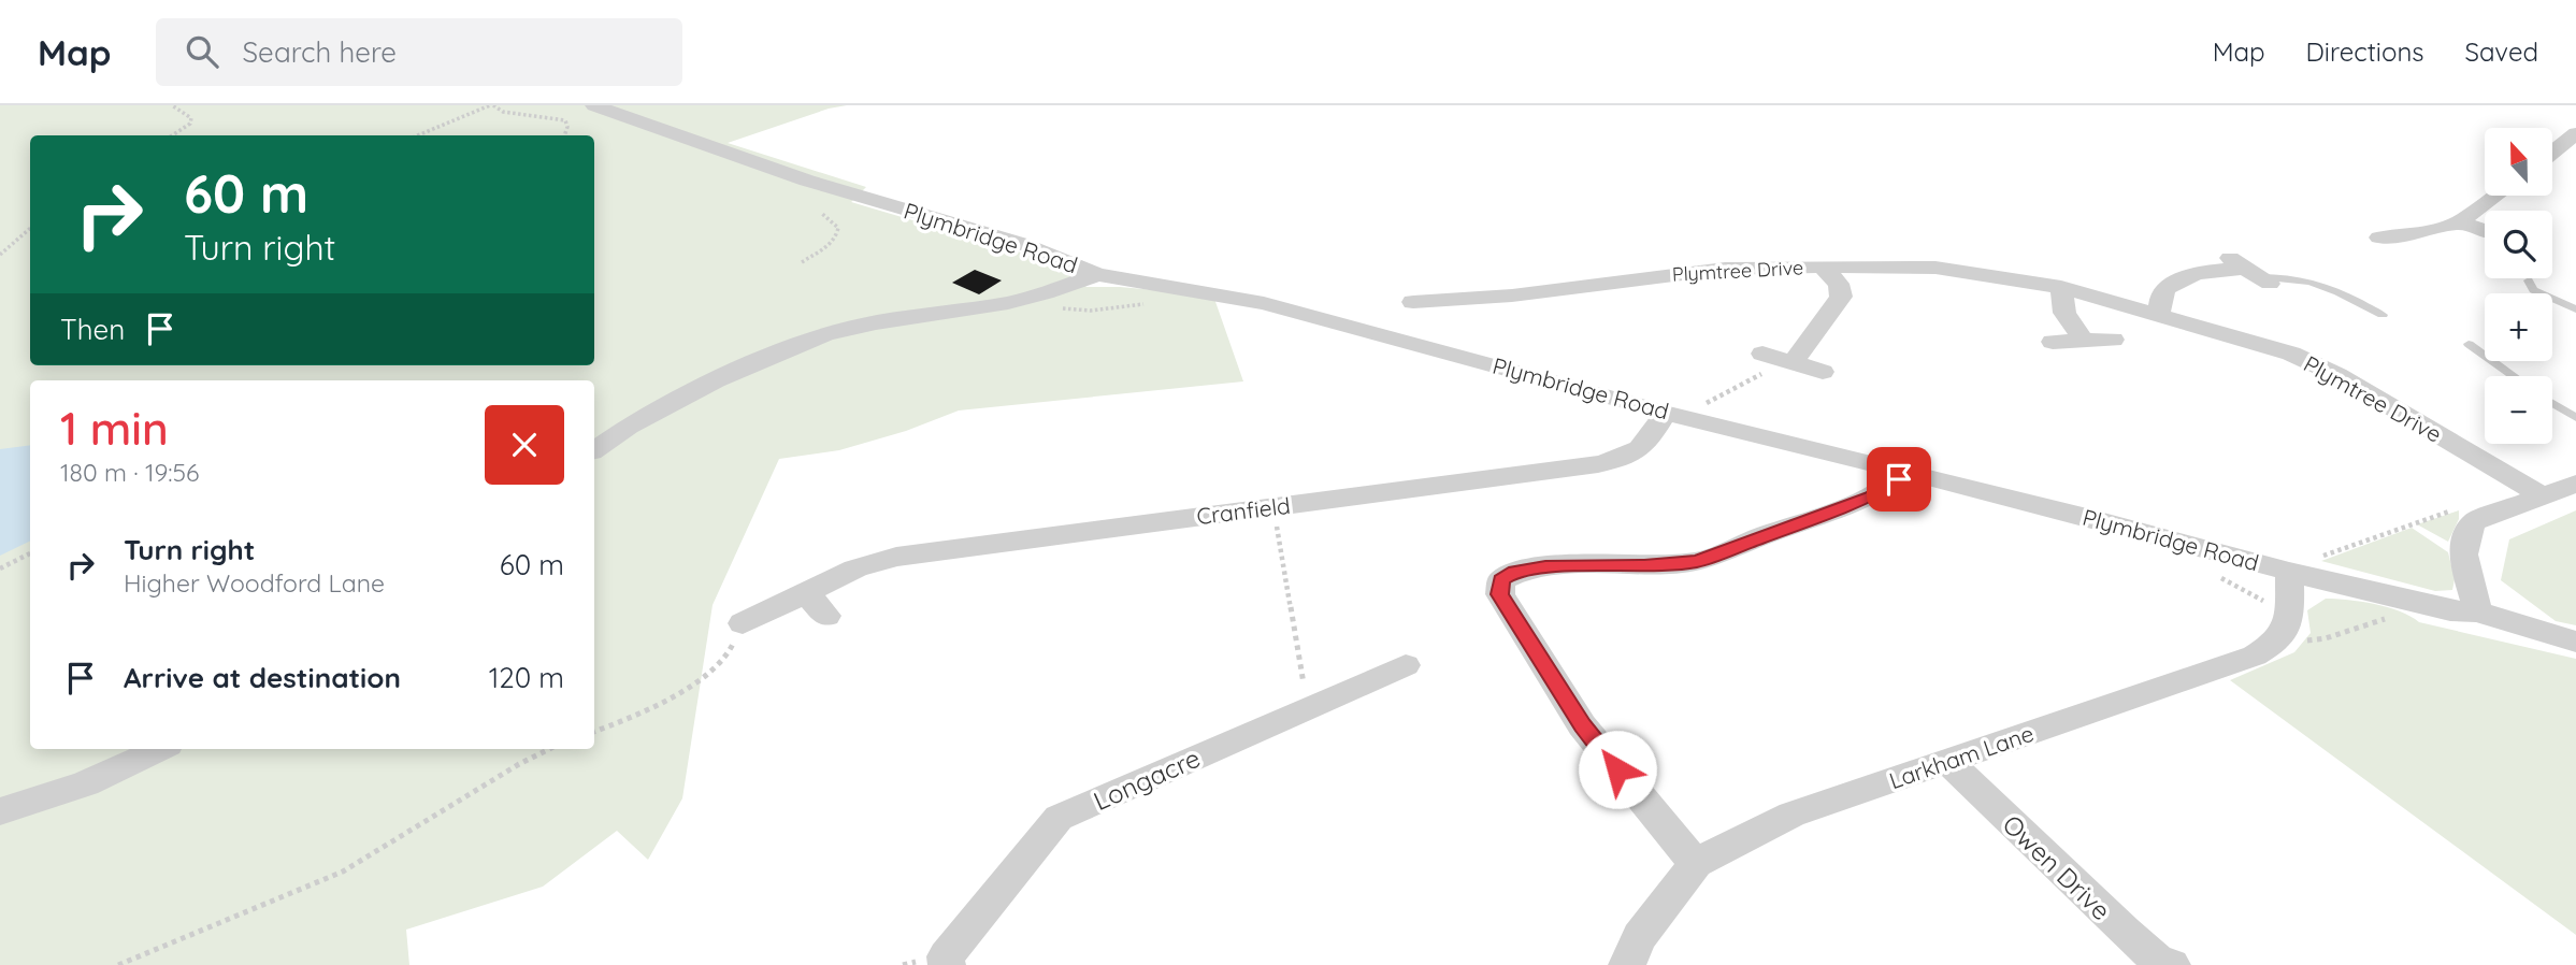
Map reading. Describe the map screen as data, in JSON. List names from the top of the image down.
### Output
{
  "streets": {
    "street": [
      "Plymbridge Road",
      "Plymtree Drive",
      "Cranfield",
      "Larkham Lane",
      "Longacre",
      "Owen Drive"
    ]
  },
  "crossings": [
    ["Plymbridge Road", "Cranfield"],
    ["Larkham Lane", "Owen Drive"]
  ],
  "north": "top",
  "page": {
    "header": "Map",
    "search": "Search here",
    "nav": ["Map", "Directions", "Saved"],
    "map_buttons": ["+", "−"],
    "turn": ["60 m", "Turn right"],
    "then": "Then",
    "heading": ["1 min", "180 m · 19:56"],
    "list": [
      {
        "name": "Turn right",
        "note": "Higher Woodford Lane",
        "value": "60 m"
      },
      {
        "name": "Arrive at destination",
        "value": "120 m"
      }
    ]
  }
}
